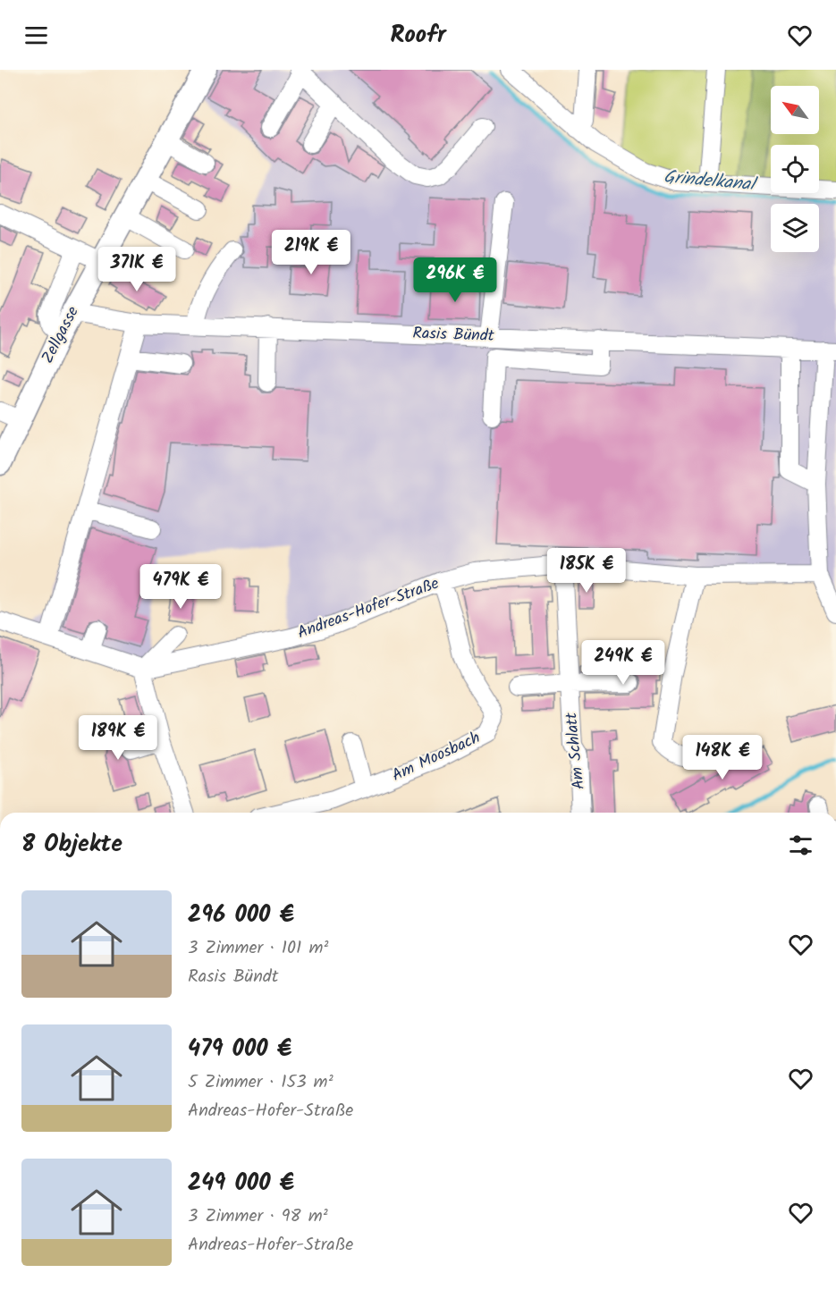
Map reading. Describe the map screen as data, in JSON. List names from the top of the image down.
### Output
{
  "streets": {
    "main road": ["Zellgasse"],
    "street": [
      "Rasis Bündt",
      "Andreas-Hofer-Straße",
      "Am Schlatt",
      "Am Moosbach"
    ]
  },
  "crossings": [
    ["Zellgasse", "Rasis Bündt"],
    ["Andreas-Hofer-Straße", "Am Moosbach"]
  ],
  "water": ["Grindelkanal"],
  "north": "top left",
  "page": {
    "header": "Roofr",
    "price": [
      "219K €",
      "371K €",
      "296K €",
      "185K €",
      "479K €",
      "249K €",
      "189K €",
      "148K €"
    ],
    "heading": "8 Objekte",
    "list": [
      {
        "name": "296 000 €",
        "note": "3 Zimmer · 101 m² · Rasis Bündt"
      },
      {
        "name": "479 000 €",
        "note": "5 Zimmer · 153 m² · Andreas-Hofer-Straße"
      },
      {
        "name": "249 000 €",
        "note": "3 Zimmer · 98 m² · Andreas-Hofer-Straße"
      }
    ]
  }
}
